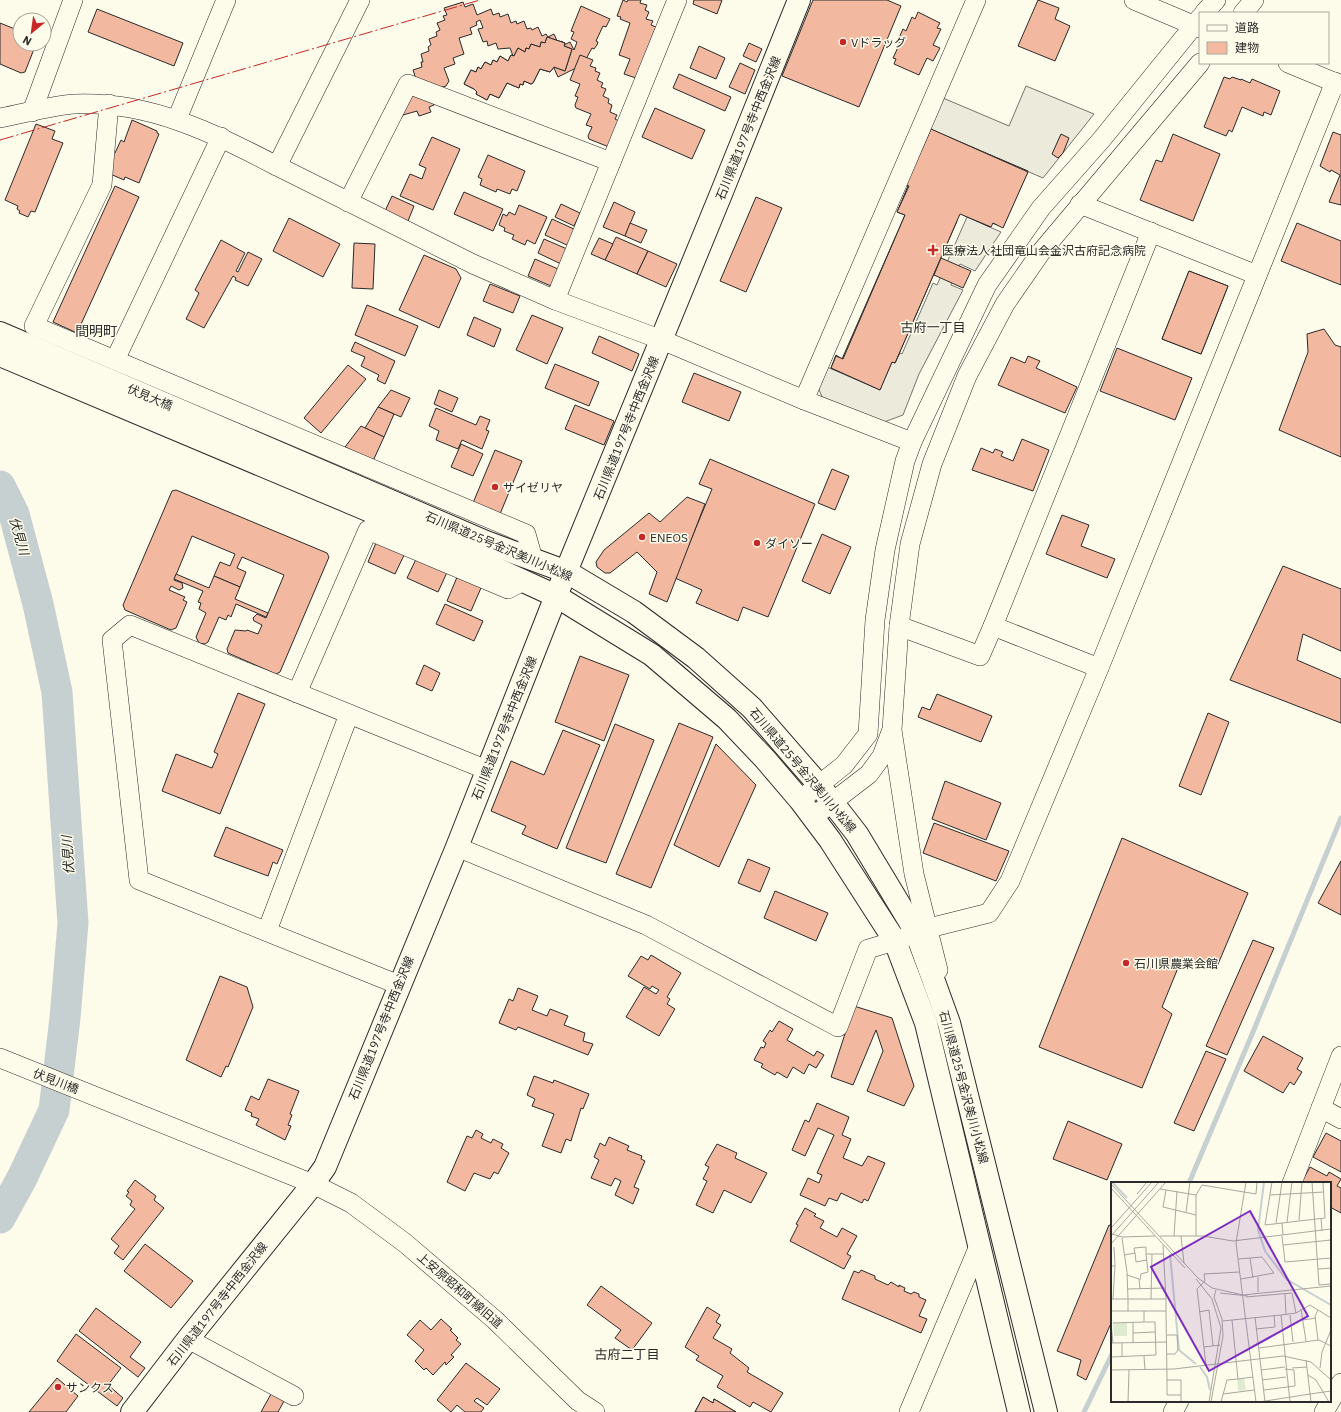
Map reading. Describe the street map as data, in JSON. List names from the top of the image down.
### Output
{
  "streets": {
    "main road": ["石川県道197号寺中西金沢線", "伏見大橋", "石川県道25号金沢美川小松線"],
    "street": ["伏見川橋", "上安原昭和町線旧道"]
  },
  "crossings": [
    ["石川県道197号寺中西金沢線", "石川県道25号金沢美川小松線"],
    ["石川県道197号寺中西金沢線", "伏見川橋"],
    ["石川県道197号寺中西金沢線", "上安原昭和町線旧道"],
    ["伏見大橋", "石川県道25号金沢美川小松線"],
    ["伏見川橋", "上安原昭和町線旧道"]
  ],
  "districts": ["古府一丁目", "間明町", "古府二丁目"],
  "water": ["伏見川"],
  "places": {
    "other": [
      "Vドラッグ",
      "サイゼリヤ",
      "ENEOS",
      "ダイソー",
      "石川県農業会館",
      "サンクス"
    ],
    "health": ["医療法人社団竜山会金沢古府記念病院"]
  },
  "legend": ["道路", "建物"],
  "north": "bottom left"
}
